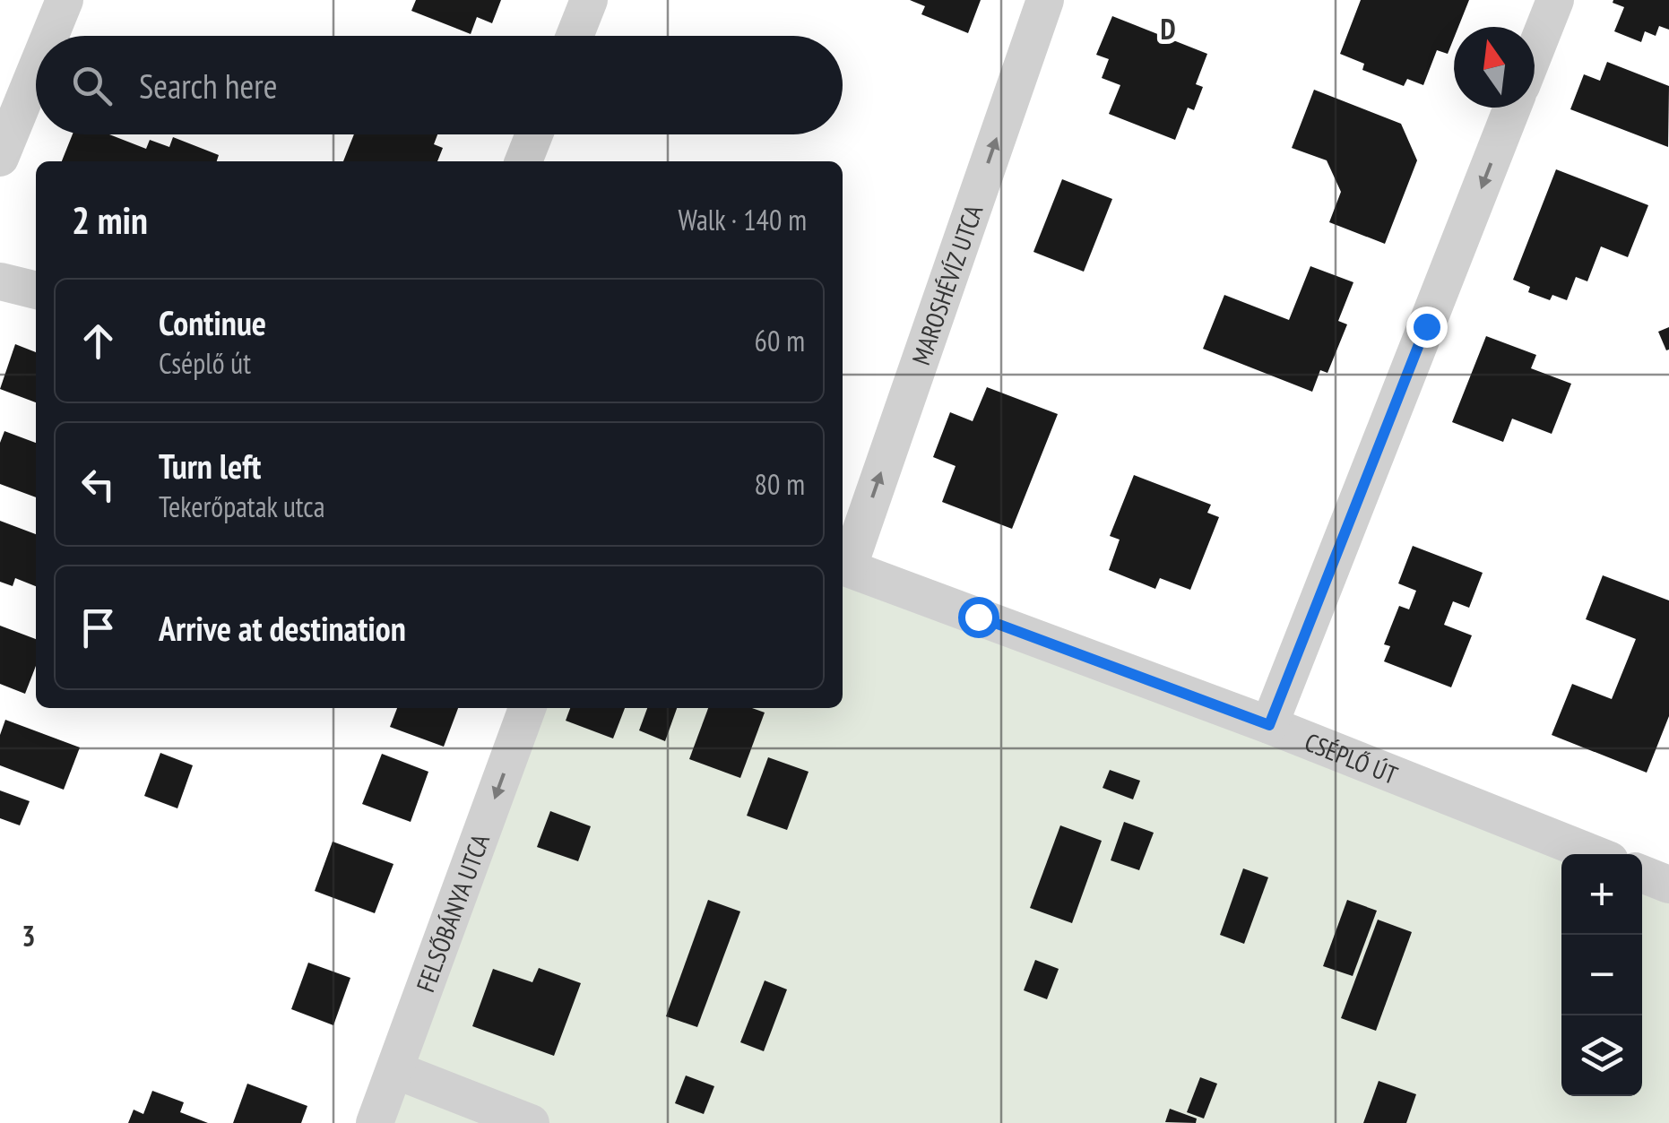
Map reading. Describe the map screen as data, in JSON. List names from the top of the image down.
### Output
{
  "streets": {
    "street": ["MAROSHÉVÍZ UTCA", "CSÉPLŐ ÚT", "FELSŐBÁNYA UTCA"]
  },
  "crossings": [
    ["MAROSHÉVÍZ UTCA", "CSÉPLŐ ÚT"]
  ],
  "one_way": ["MAROSHÉVÍZ UTCA", "FELSŐBÁNYA UTCA"],
  "north": "top",
  "page": {
    "search": "Search here",
    "heading": ["2 min", "Walk · 140 m"],
    "list": [
      ["Continue", "Cséplő út", "60 m"],
      ["Turn left", "Tekerőpatak utca", "80 m"],
      "Arrive at destination"
    ],
    "map_buttons": ["+", "−"]
  },
  "grid": {
    "columns": ["D"],
    "rows": ["3"]
  }
}
